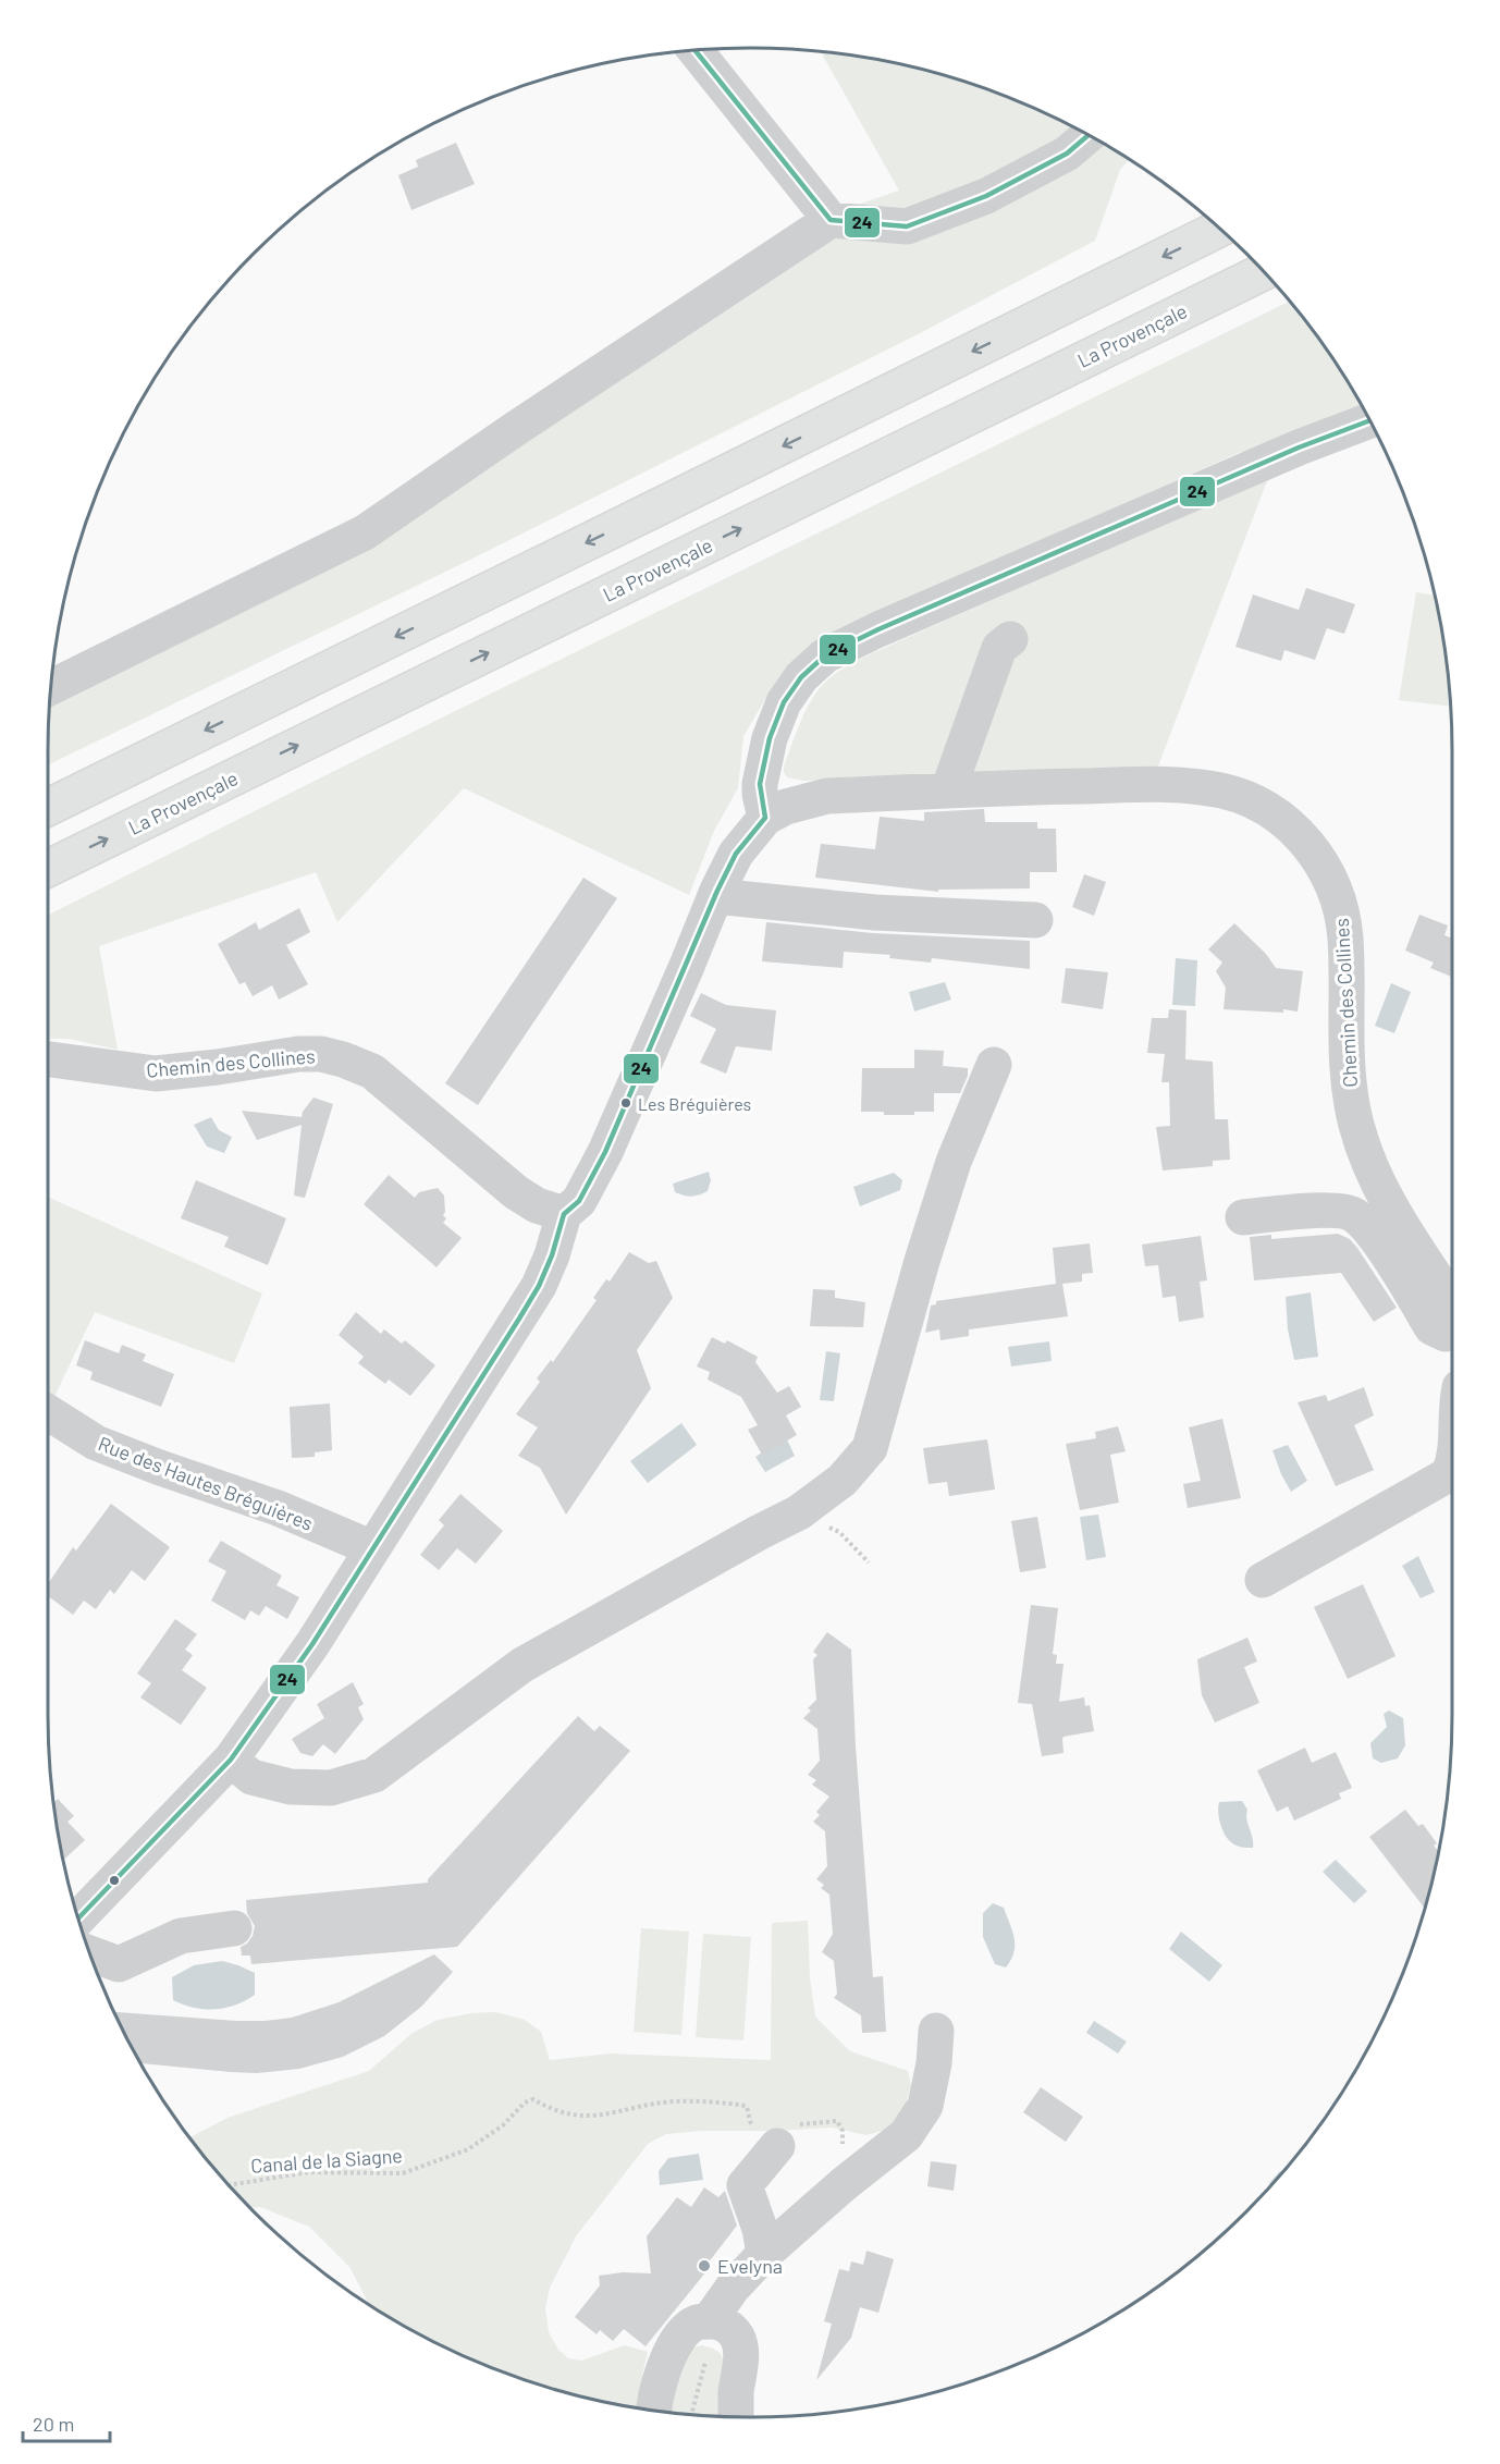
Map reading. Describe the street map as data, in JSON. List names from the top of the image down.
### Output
{
  "streets": {
    "highway": ["La Provençale"],
    "street": ["Chemin des Collines", "Rue des Hautes Bréguières"],
    "path": ["Canal de la Siagne"]
  },
  "places": ["Les Bréguières", "Evelyna"],
  "lines": ["transit line 24"],
  "scale_bar": "20 m"
}
